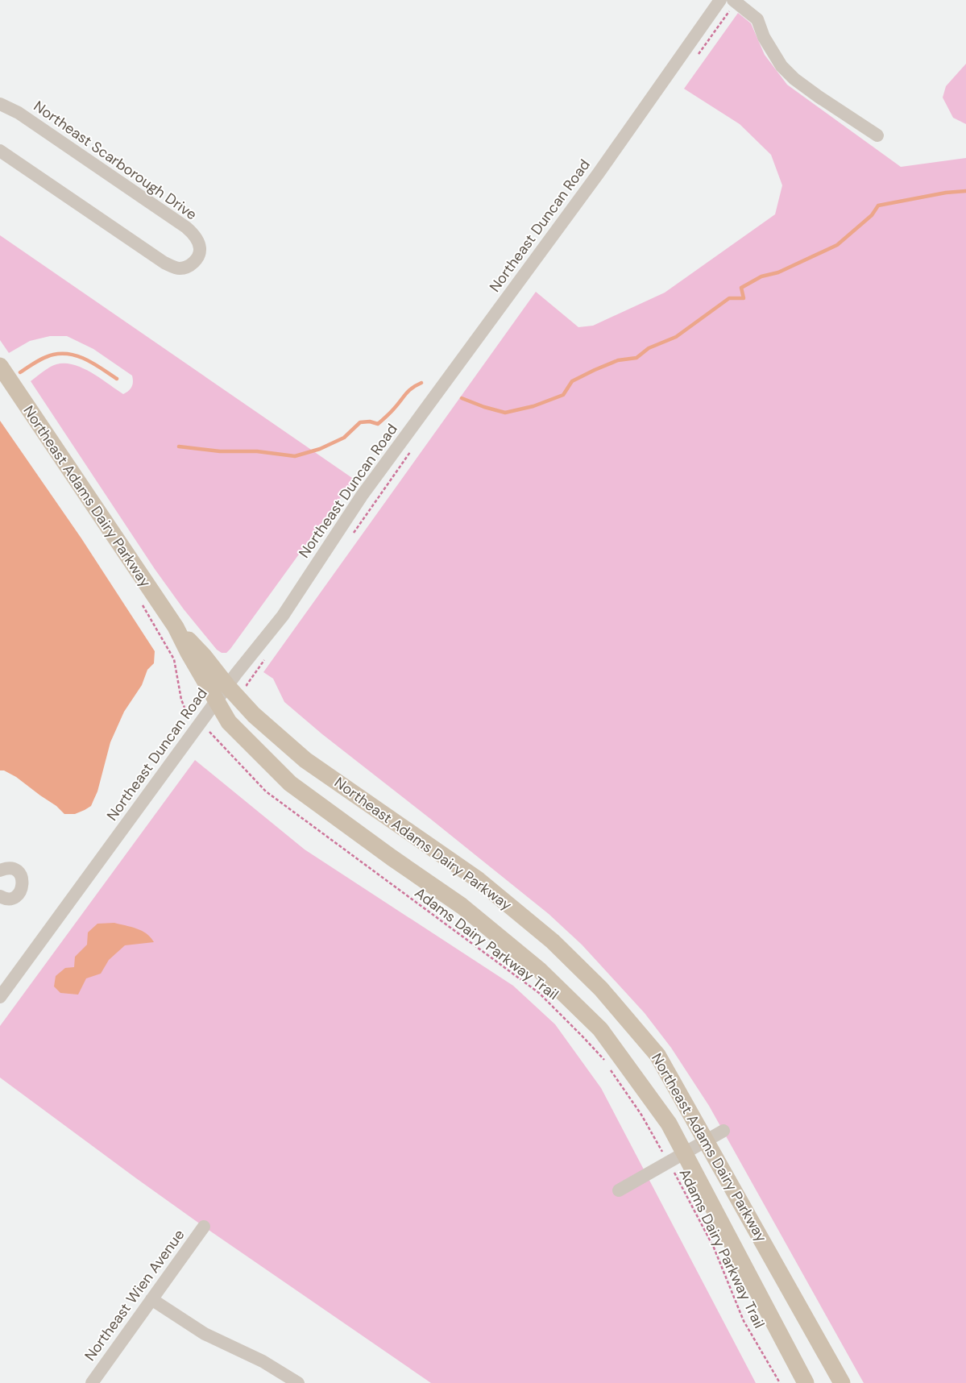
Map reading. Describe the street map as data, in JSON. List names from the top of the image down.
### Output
{
  "streets": {
    "main road": ["Northeast Adams Dairy Parkway"],
    "street": ["Northeast Scarborough Drive", "Northeast Duncan Road", "Northeast Wien Avenue"],
    "path": ["Adams Dairy Parkway Trail"]
  },
  "crossings": [
    ["Northeast Duncan Road", "Northeast Adams Dairy Parkway"]
  ]
}
